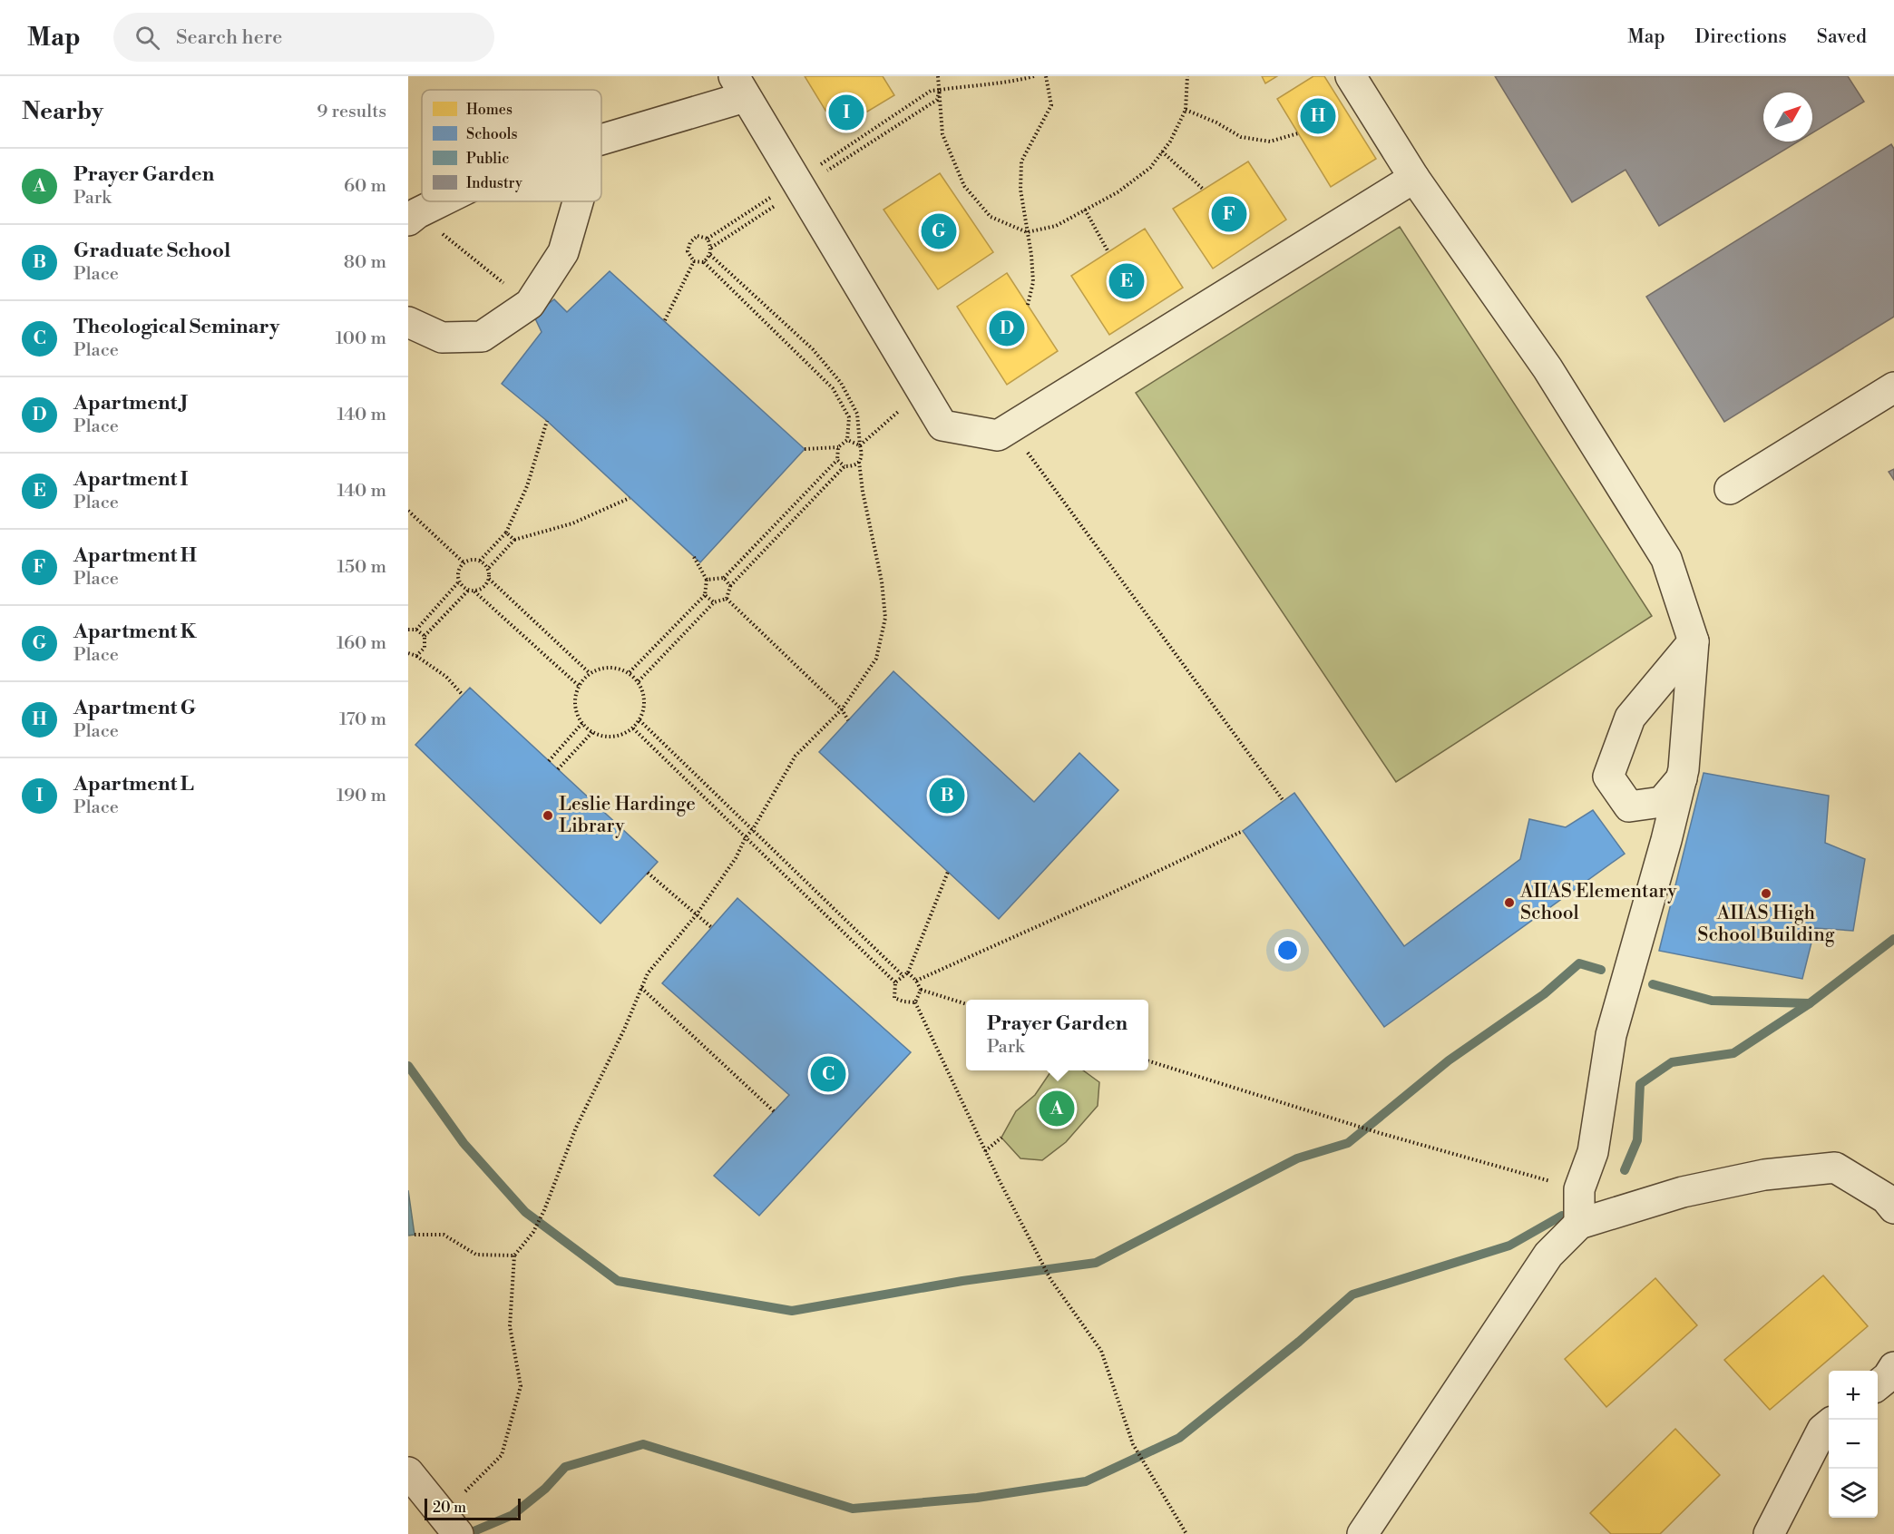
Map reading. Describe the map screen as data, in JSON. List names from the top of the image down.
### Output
{
  "places": ["Leslie Hardinge Library", "AIIAS High School Building", "AIIAS Elementary School"],
  "legend": [
    "Homes",
    "Schools",
    "Public",
    "Industry"
  ],
  "scale_bar": "20 m",
  "north": "top right",
  "page": {
    "header": "Map",
    "search": "Search here",
    "nav": ["Map", "Directions", "Saved"],
    "heading": ["Nearby", "9 results"],
    "pins": [
      "I",
      "H",
      "F",
      "G",
      "E",
      "D",
      "B",
      "C",
      "A"
    ],
    "list": [
      {
        "mark": "A",
        "name": "Prayer Garden",
        "note": "Park",
        "value": "60 m"
      },
      {
        "mark": "B",
        "name": "Graduate School",
        "note": "Place",
        "value": "80 m"
      },
      {
        "mark": "C",
        "name": "Theological Seminary",
        "note": "Place",
        "value": "100 m"
      },
      {
        "mark": "D",
        "name": "Apartment J",
        "note": "Place",
        "value": "140 m"
      },
      {
        "mark": "E",
        "name": "Apartment I",
        "note": "Place",
        "value": "140 m"
      },
      {
        "mark": "F",
        "name": "Apartment H",
        "note": "Place",
        "value": "150 m"
      },
      {
        "mark": "G",
        "name": "Apartment K",
        "note": "Place",
        "value": "160 m"
      },
      {
        "mark": "H",
        "name": "Apartment G",
        "note": "Place",
        "value": "170 m"
      },
      {
        "mark": "I",
        "name": "Apartment L",
        "note": "Place",
        "value": "190 m"
      }
    ],
    "popup": ["Prayer Garden", "Park"],
    "map_buttons": ["+", "−"],
    "scale": "20 m"
  }
}
